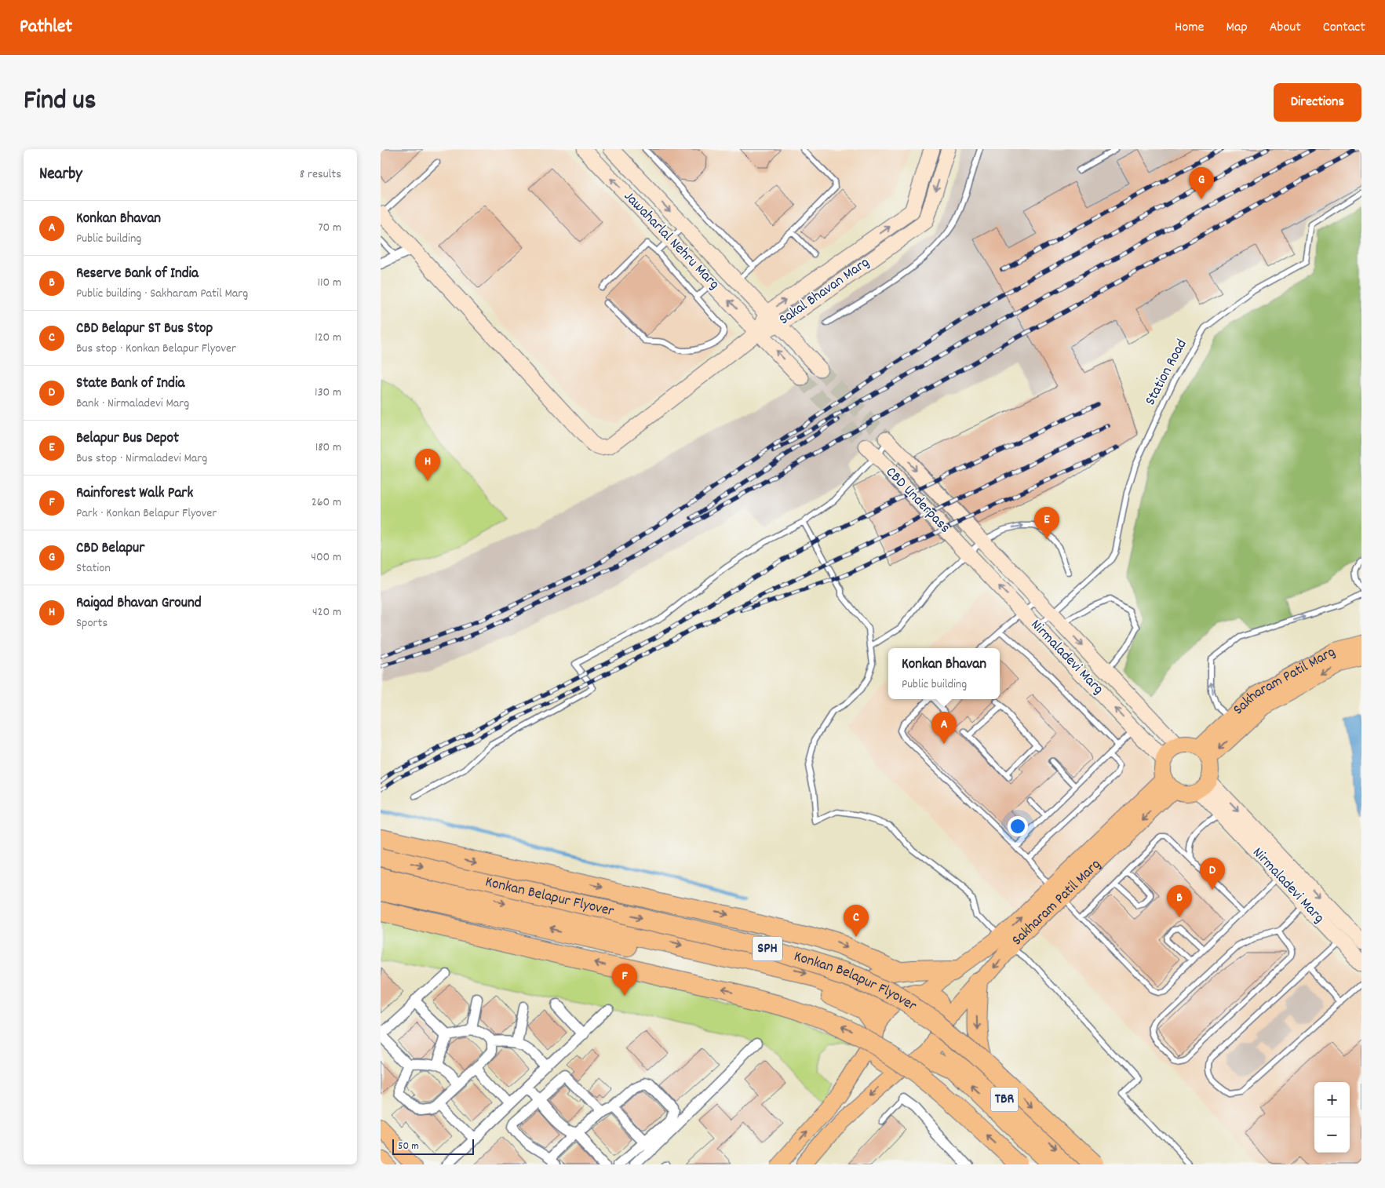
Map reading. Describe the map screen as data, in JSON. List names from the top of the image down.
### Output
{
  "streets": {
    "highway": ["Konkan Belapur Flyover", "SPH", "TBR"],
    "main road": [
      "Jawaharlal Nehru Marg",
      "Sakal Bhavan Marg",
      "CBD Underpass",
      "Nirmaladevi Marg",
      "Sakharam Patil Marg"
    ],
    "lane": ["Station Road"]
  },
  "crossings": [
    ["Jawaharlal Nehru Marg", "Sakal Bhavan Marg"],
    ["Station Road", "Nirmaladevi Marg"],
    ["CBD Underpass", "Nirmaladevi Marg"],
    ["Nirmaladevi Marg", "Sakharam Patil Marg"],
    ["Sakharam Patil Marg", "TBR"]
  ],
  "scale_bar": "50 m",
  "page": {
    "header": "Pathlet",
    "nav": [
      "Home",
      "Map",
      "About",
      "Contact"
    ],
    "title": "Find us",
    "buttons": "Directions",
    "heading": ["Nearby", "8 results"],
    "pins": [
      "G",
      "H",
      "E",
      "A",
      "D",
      "B",
      "C",
      "F"
    ],
    "list": [
      {
        "mark": "A",
        "name": "Konkan Bhavan",
        "note": "Public building",
        "value": "70 m"
      },
      {
        "mark": "B",
        "name": "Reserve Bank of India",
        "note": "Public building · Sakharam Patil Marg",
        "value": "110 m"
      },
      {
        "mark": "C",
        "name": "CBD Belapur ST Bus Stop",
        "note": "Bus stop · Konkan Belapur Flyover",
        "value": "120 m"
      },
      {
        "mark": "D",
        "name": "State Bank of India",
        "note": "Bank · Nirmaladevi Marg",
        "value": "130 m"
      },
      {
        "mark": "E",
        "name": "Belapur Bus Depot",
        "note": "Bus stop · Nirmaladevi Marg",
        "value": "180 m"
      },
      {
        "mark": "F",
        "name": "Rainforest Walk Park",
        "note": "Park · Konkan Belapur Flyover",
        "value": "260 m"
      },
      {
        "mark": "G",
        "name": "CBD Belapur",
        "note": "Station",
        "value": "400 m"
      },
      {
        "mark": "H",
        "name": "Raigad Bhavan Ground",
        "note": "Sports",
        "value": "420 m"
      }
    ],
    "popup": ["Konkan Bhavan", "Public building"],
    "map_buttons": ["+", "−"],
    "scale": "50 m"
  }
}
